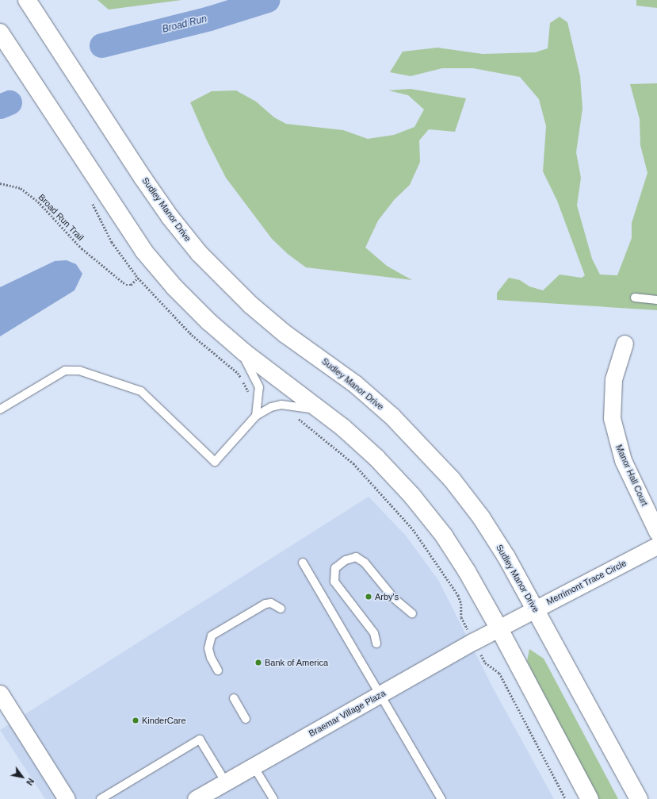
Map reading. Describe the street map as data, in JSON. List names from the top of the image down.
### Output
{
  "streets": {
    "main road": ["Sudley Manor Drive"],
    "street": ["Manor Hall Court", "Merrimont Trace Circle", "Braemar Village Plaza"],
    "path": ["Broad Run Trail"]
  },
  "crossings": [
    ["Sudley Manor Drive", "Merrimont Trace Circle"],
    ["Merrimont Trace Circle", "Braemar Village Plaza"]
  ],
  "water": ["Broad Run"],
  "places": ["Arby's", "Bank of America", "KinderCare"],
  "north": "bottom right"
}
